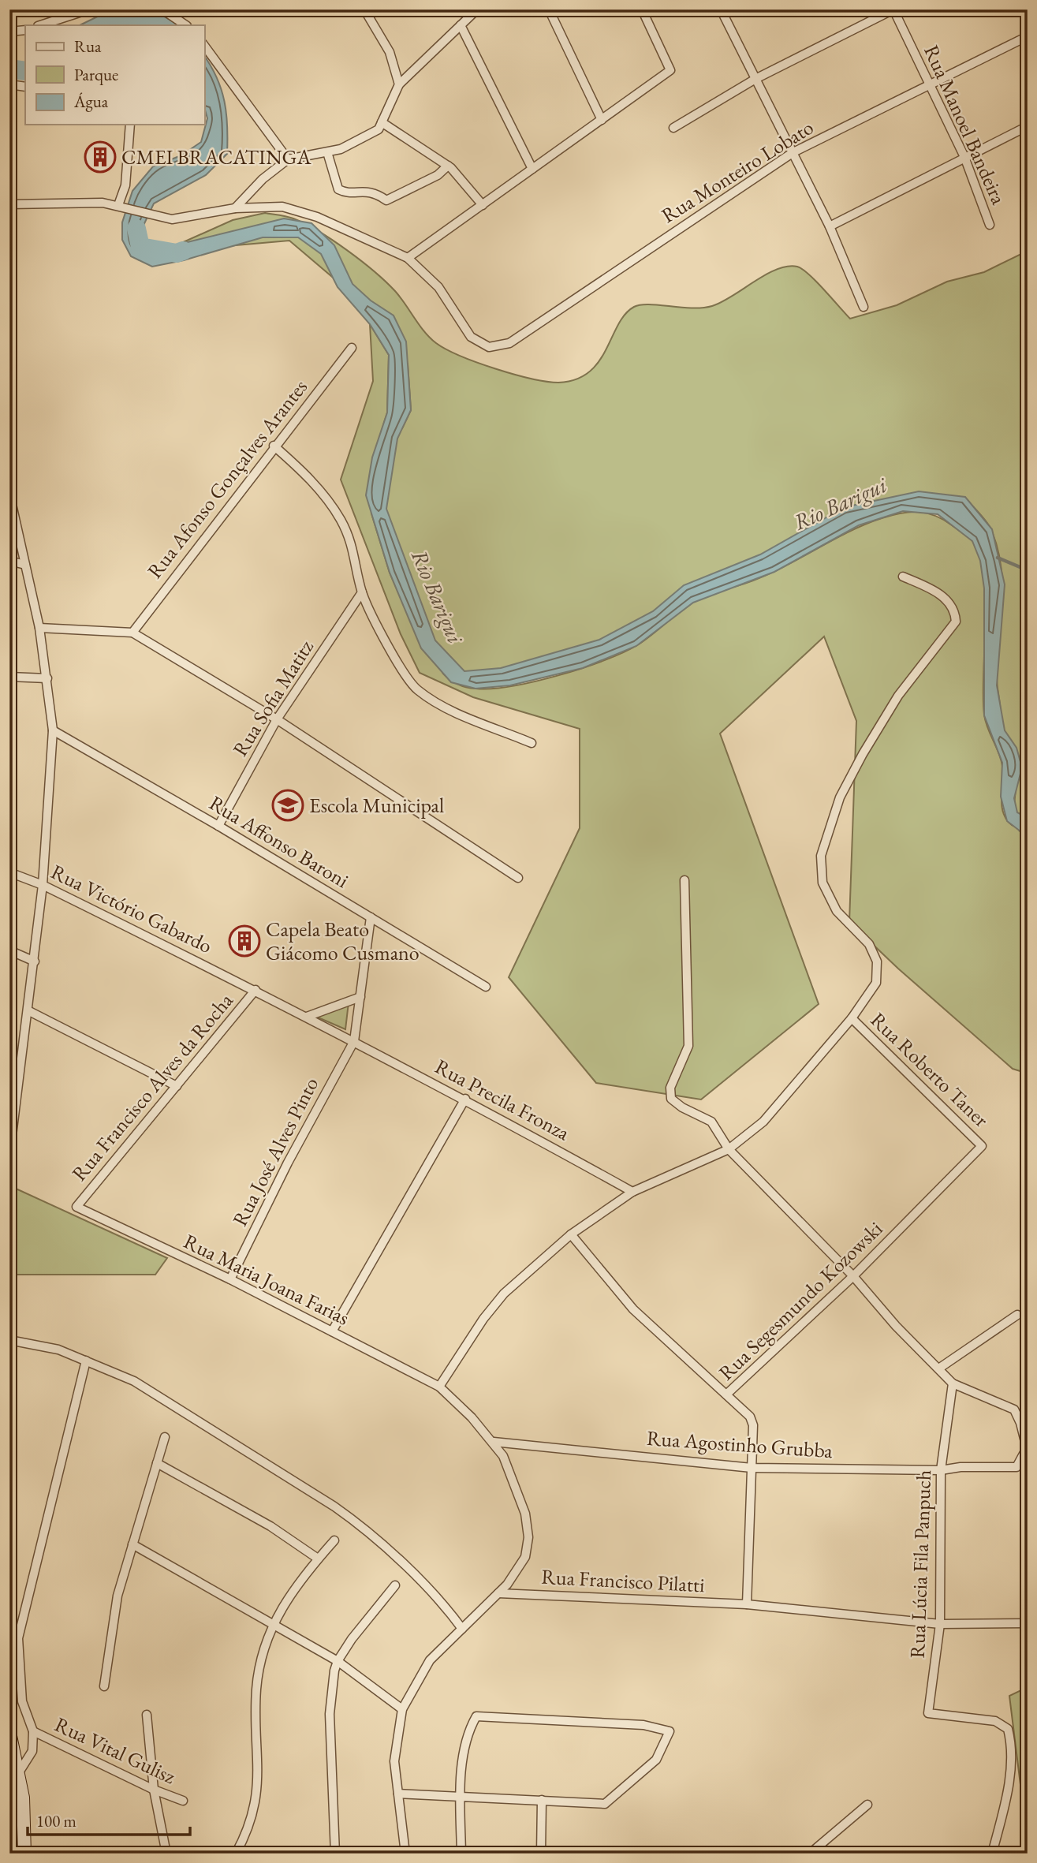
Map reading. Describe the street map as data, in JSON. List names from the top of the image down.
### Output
{
  "streets": {
    "street": [
      "Rua Manoel Bandeira",
      "Rua Monteiro Lobato",
      "Rua Afonso Gonçalves Arantes",
      "Rua Sofia Matitz",
      "Rua Affonso Baroni",
      "Rua Victório Gabardo",
      "Rua Roberto Taner",
      "Rua Francisco Alves da Rocha",
      "Rua Precila Fronza",
      "Rua José Alves Pinto",
      "Rua Maria Joana Farias",
      "Rua Segesmundo Kozowski",
      "Rua Agostinho Grubba",
      "Rua Lúcia Fila Panpuch",
      "Rua Francisco Pilatti",
      "Rua Vital Gulisz"
    ]
  },
  "crossings": [
    ["Rua Manoel Bandeira", "Rua Monteiro Lobato"],
    ["Rua Sofia Matitz", "Rua Affonso Baroni"],
    ["Rua Victório Gabardo", "Rua Francisco Alves da Rocha"],
    ["Rua Victório Gabardo", "Rua Precila Fronza"],
    ["Rua Victório Gabardo", "Rua José Alves Pinto"],
    ["Rua Roberto Taner", "Rua Segesmundo Kozowski"],
    ["Rua Francisco Alves da Rocha", "Rua Maria Joana Farias"],
    ["Rua Precila Fronza", "Rua José Alves Pinto"],
    ["Rua José Alves Pinto", "Rua Maria Joana Farias"],
    ["Rua Maria Joana Farias", "Rua Agostinho Grubba"],
    ["Rua Maria Joana Farias", "Rua Francisco Pilatti"],
    ["Rua Segesmundo Kozowski", "Rua Agostinho Grubba"],
    ["Rua Segesmundo Kozowski", "Rua Francisco Pilatti"],
    ["Rua Agostinho Grubba", "Rua Lúcia Fila Panpuch"],
    ["Rua Lúcia Fila Panpuch", "Rua Francisco Pilatti"]
  ],
  "water": ["Rio Barigui"],
  "places": {
    "building": ["CMEI BRACATINGA", "Capela Beato Giácomo Cusmano"],
    "school or university": ["Escola Municipal"]
  },
  "legend": ["Rua", "Parque", "Água"],
  "scale_bar": "100 m"
}
